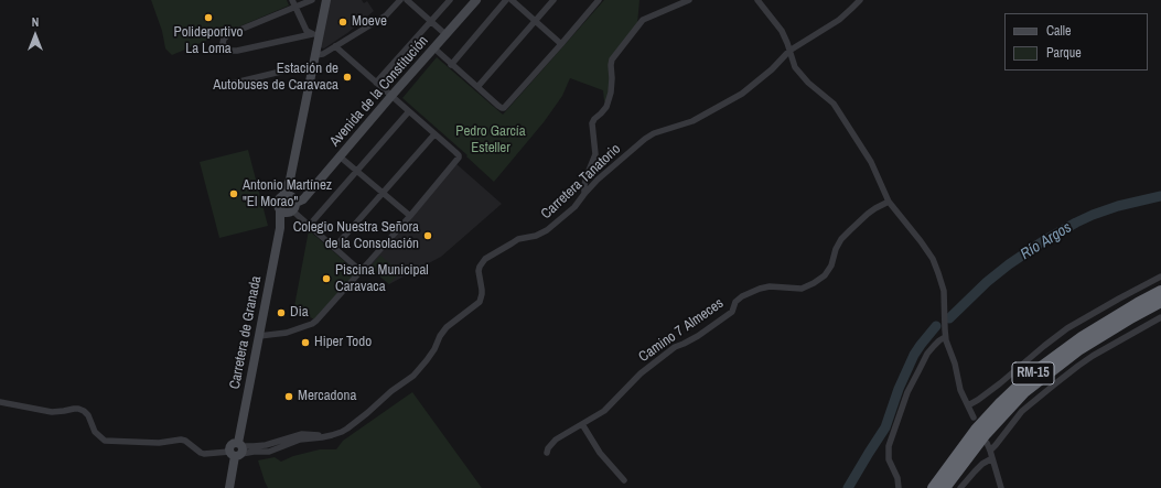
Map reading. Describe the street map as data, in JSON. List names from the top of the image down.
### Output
{
  "streets": {
    "highway": ["RM-15"],
    "main road": ["Avenida de la Constitución", "Carretera de Granada"],
    "street": ["Carretera Tanatorio", "Camino 7 Almeces"]
  },
  "crossings": [
    ["Avenida de la Constitución", "Carretera de Granada"]
  ],
  "water": ["Río Argos"],
  "parks": ["Pedro García Esteller"],
  "places": [
    "Polideportivo La Loma",
    "Moeve",
    "Estación de Autobuses de Caravaca",
    "Antonio Martínez \"El Morao\"",
    "Colegio Nuestra Señora de la Consolación",
    "Piscina Municipal Caravaca",
    "Dia",
    "Hiper Todo",
    "Mercadona"
  ],
  "legend": ["Calle", "Parque"],
  "north": "top"
}
